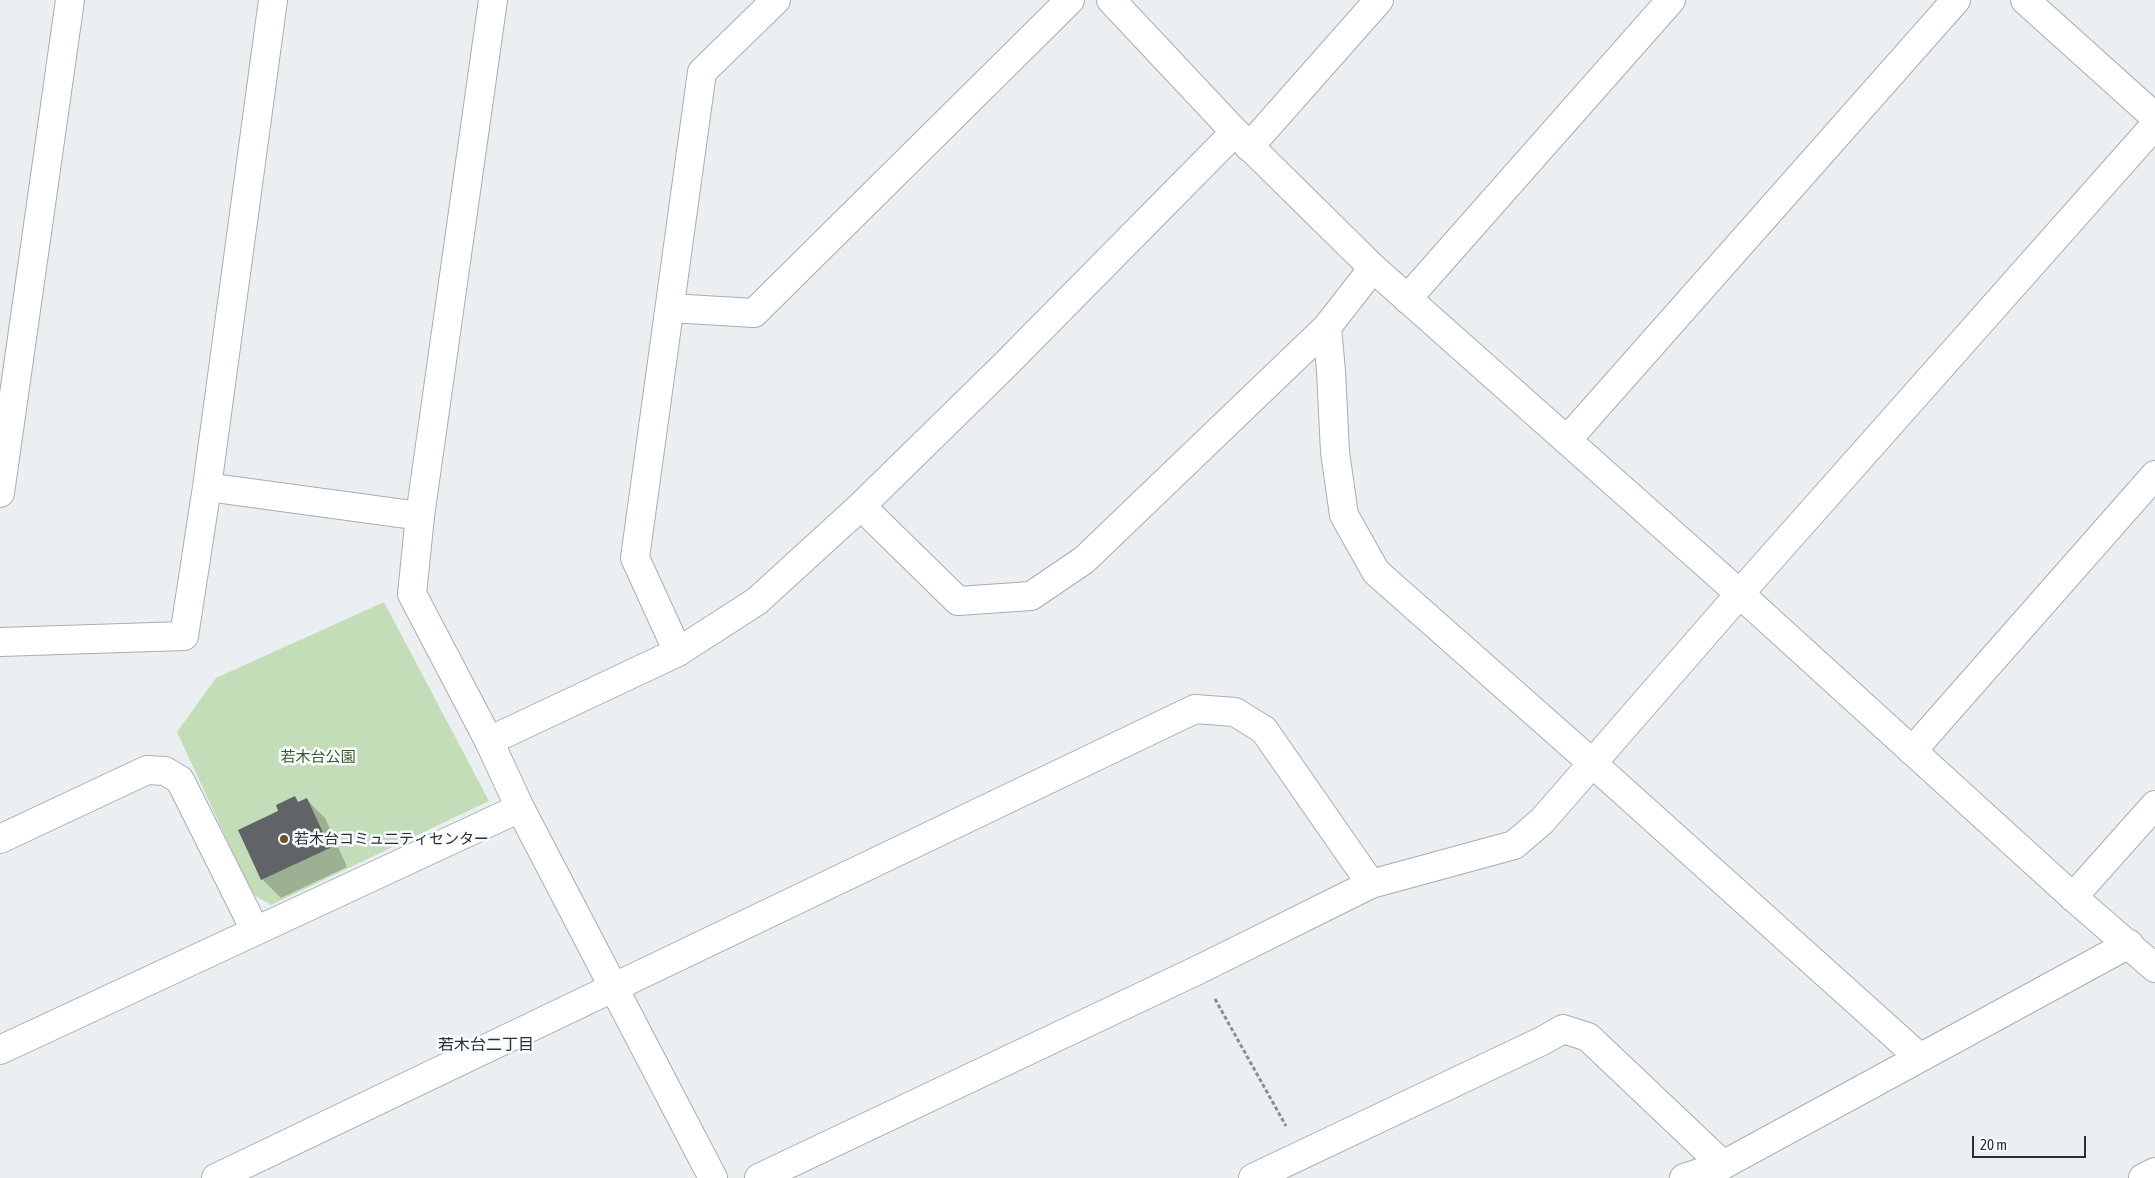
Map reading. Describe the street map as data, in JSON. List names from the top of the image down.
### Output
{
  "districts": ["若木台二丁目"],
  "parks": ["若木台公園"],
  "places": ["若木台コミュ二ティセンター"],
  "scale_bar": "20 m"
}
